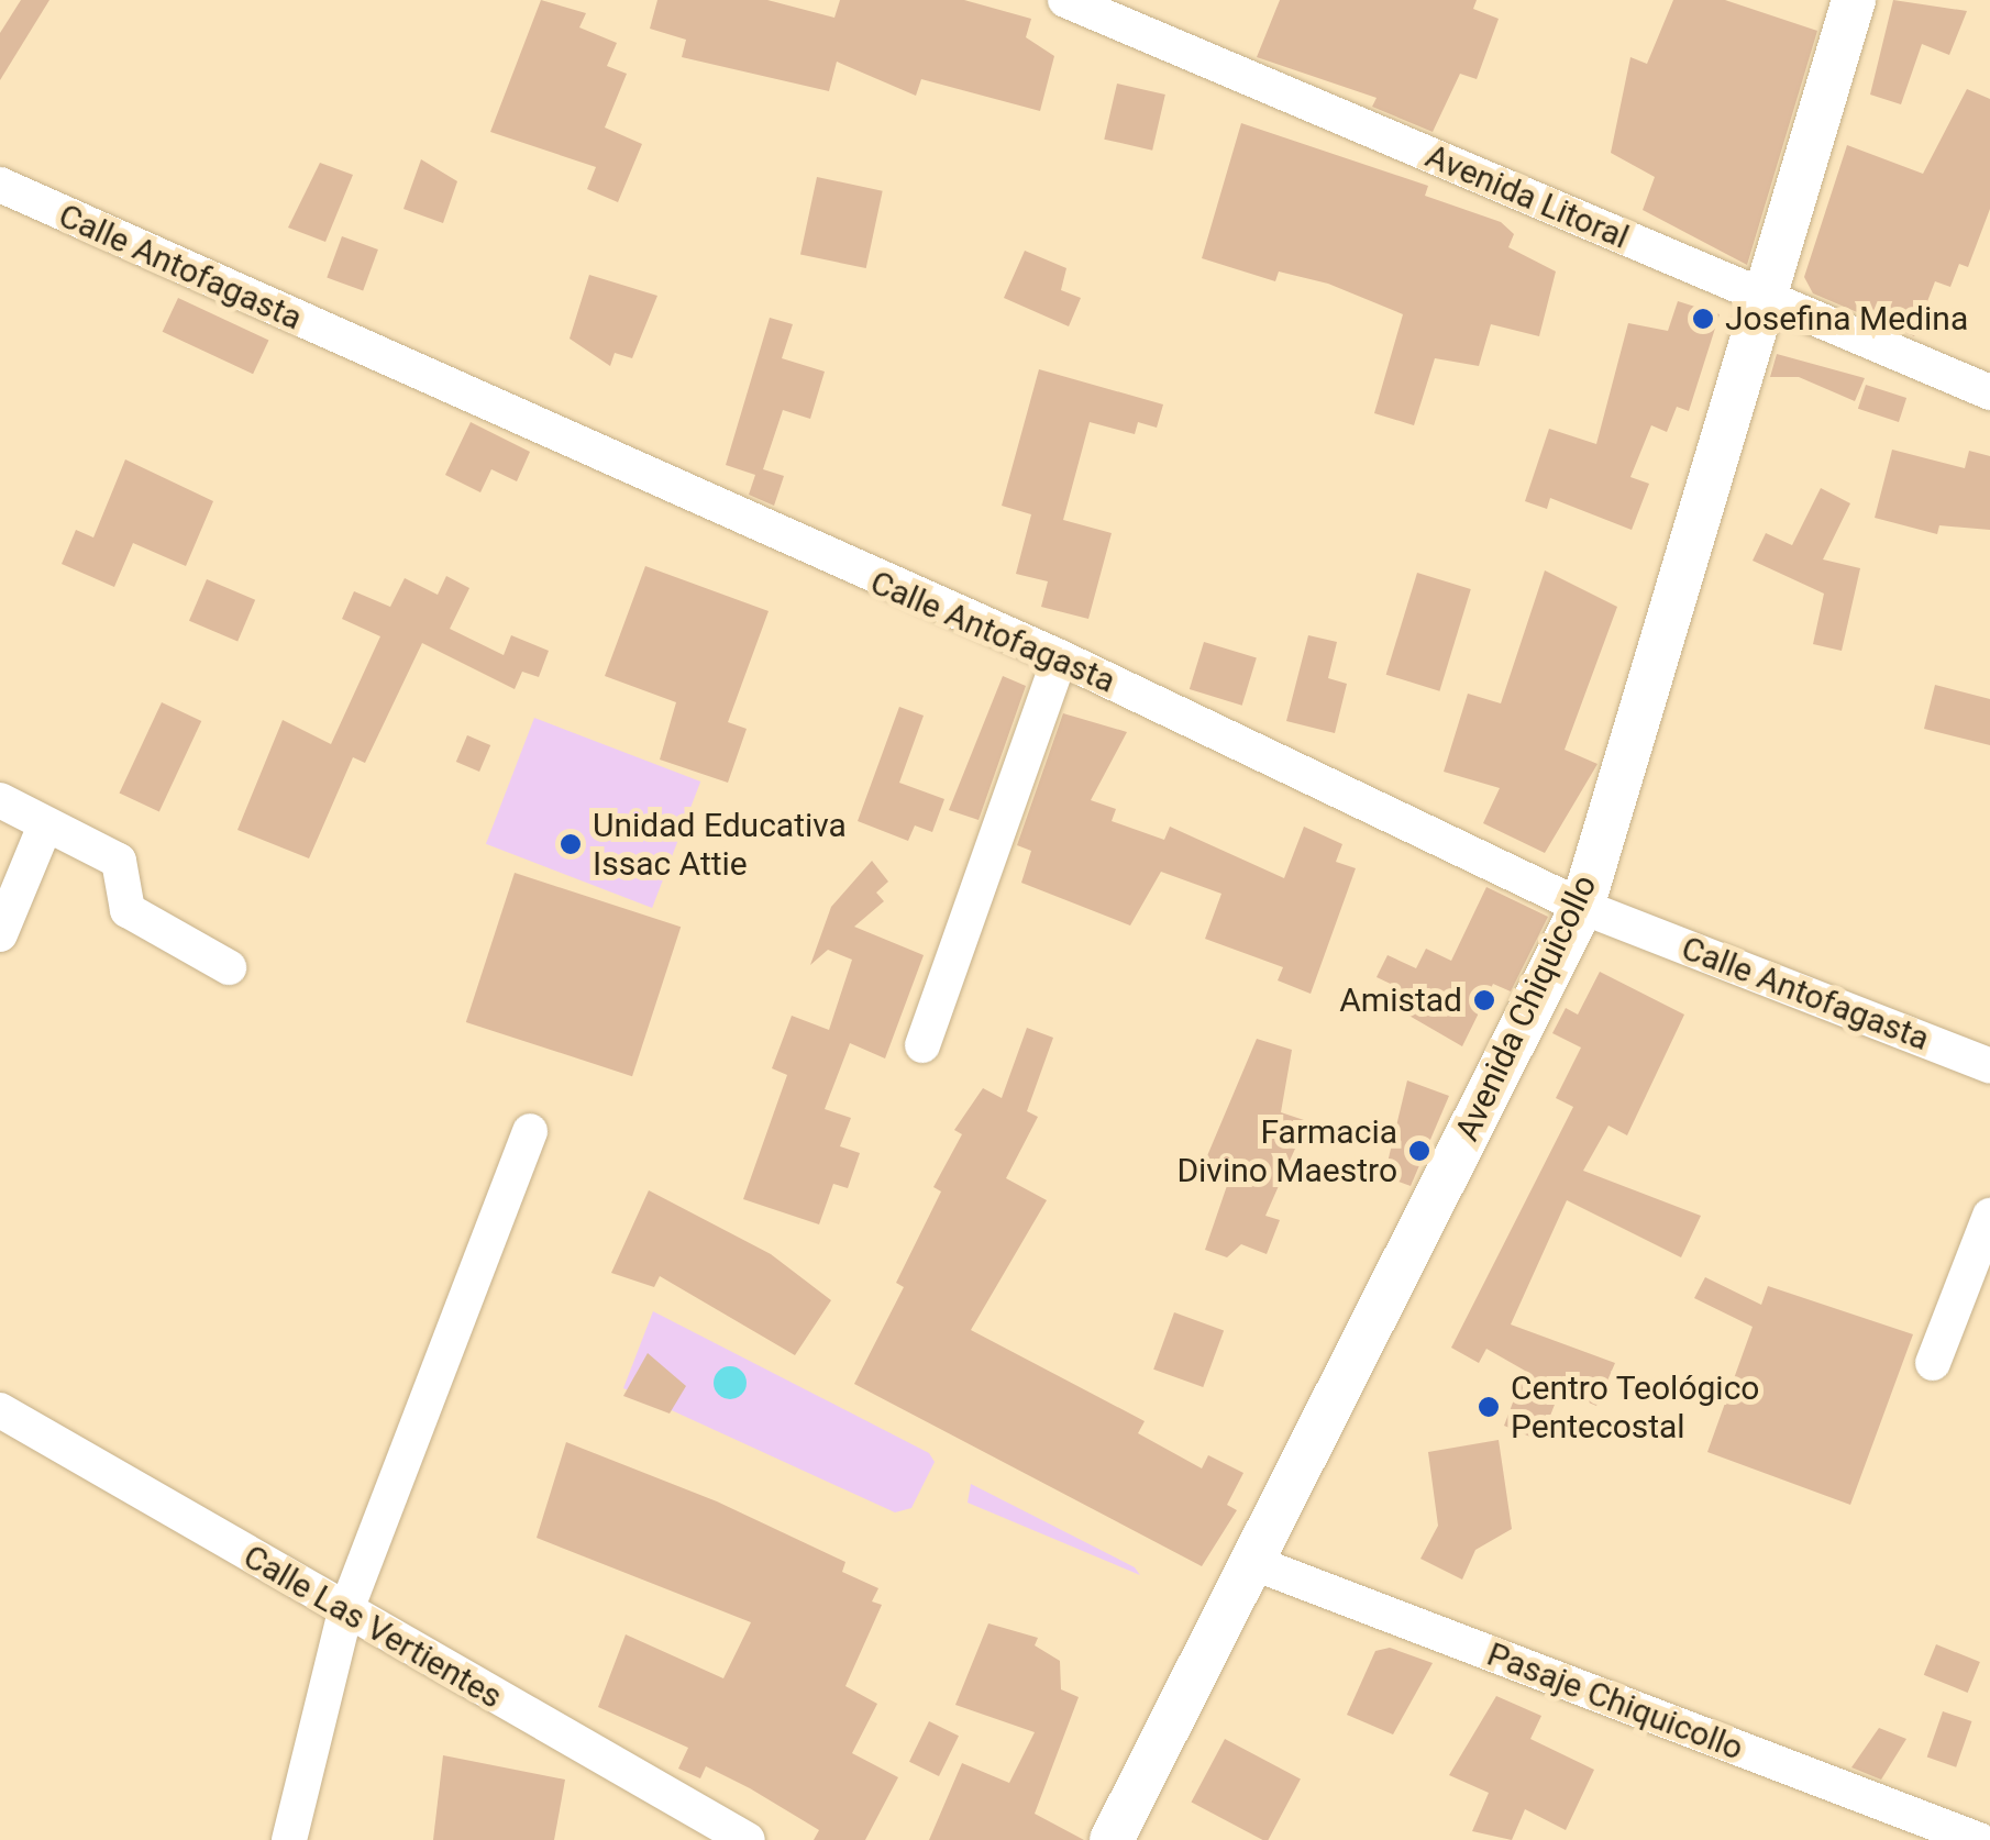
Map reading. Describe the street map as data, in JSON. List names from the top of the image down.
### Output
{
  "streets": {
    "main road": ["Avenida Chiquicollo"],
    "street": [
      "Avenida Litoral",
      "Calle Antofagasta",
      "Calle Las Vertientes",
      "Pasaje Chiquicollo"
    ]
  },
  "crossings": [
    ["Avenida Litoral", "Avenida Chiquicollo"],
    ["Calle Antofagasta", "Avenida Chiquicollo"],
    ["Avenida Chiquicollo", "Pasaje Chiquicollo"]
  ],
  "places": [
    "Josefina Medina",
    "Unidad Educativa Issac Attie",
    "Amistad",
    "Farmacia Divino Maestro",
    "Centro Teológico Pentecostal"
  ]
}
